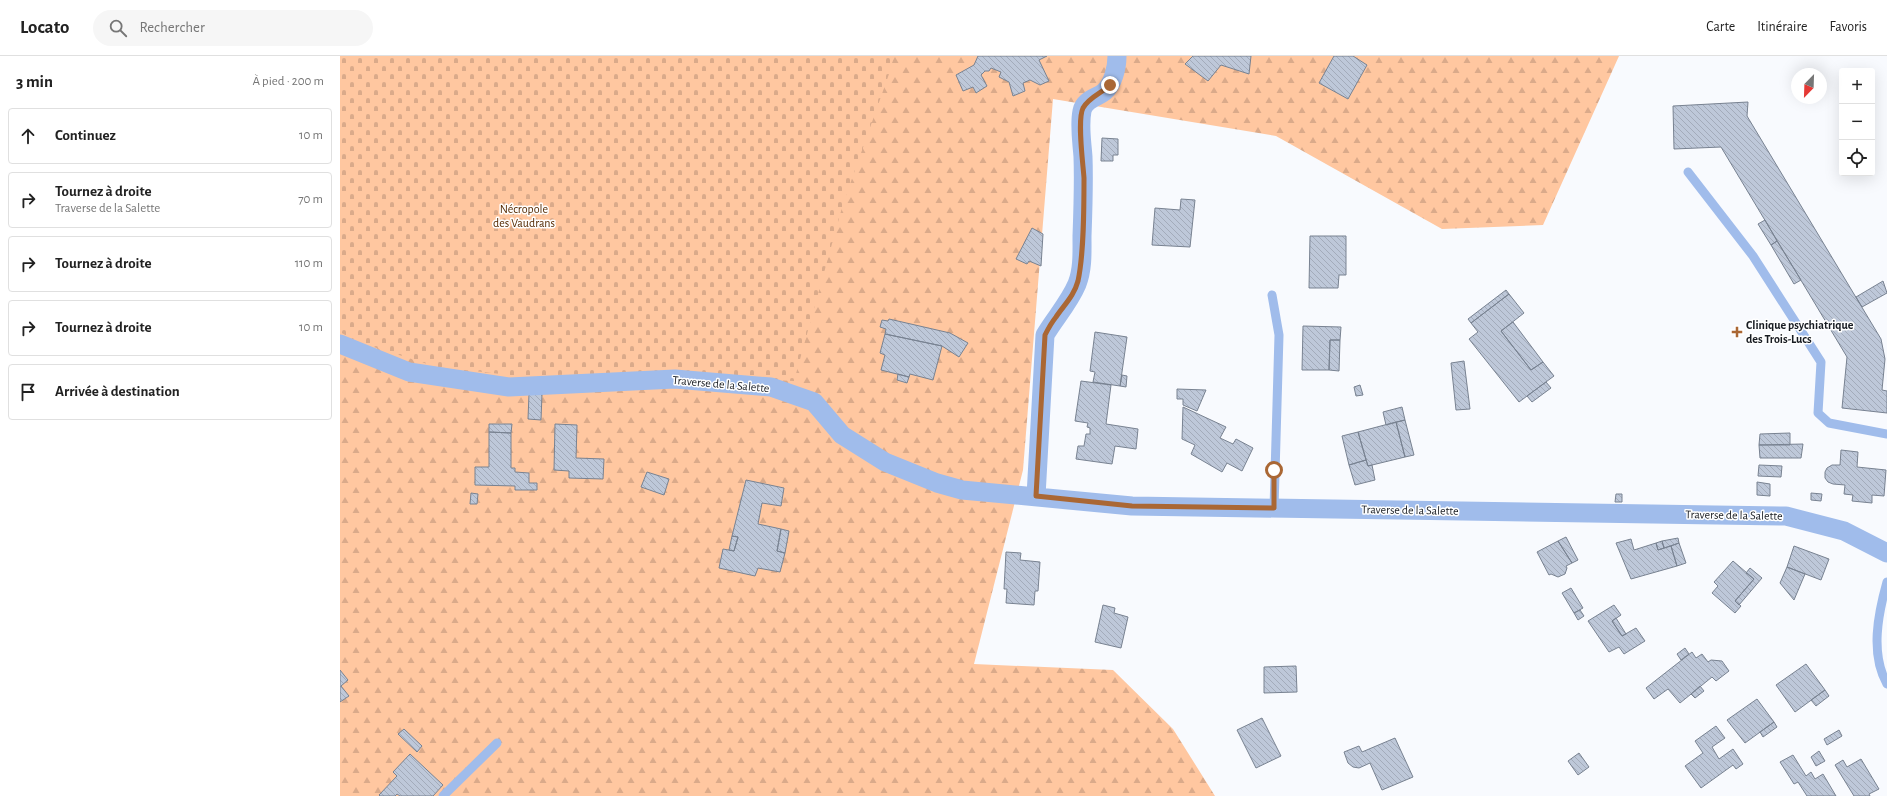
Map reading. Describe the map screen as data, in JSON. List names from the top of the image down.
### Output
{
  "streets": {
    "street": ["Traverse de la Salette"]
  },
  "parks": ["Nécropole des Vaudrans"],
  "places": {
    "health": ["Clinique psychiatrique des Trois-Lucs"]
  },
  "north": "bottom left",
  "page": {
    "header": "Locato",
    "search": "Rechercher",
    "nav": ["Carte", "Itinéraire", "Favoris"],
    "heading": ["3 min", "À pied · 200 m"],
    "map_buttons": ["+", "−"],
    "list": [
      ["Continuez", "10 m"],
      ["Tournez à droite", "Traverse de la Salette", "70 m"],
      ["Tournez à droite", "110 m"],
      ["Tournez à droite", "10 m"],
      "Arrivée à destination"
    ]
  }
}
